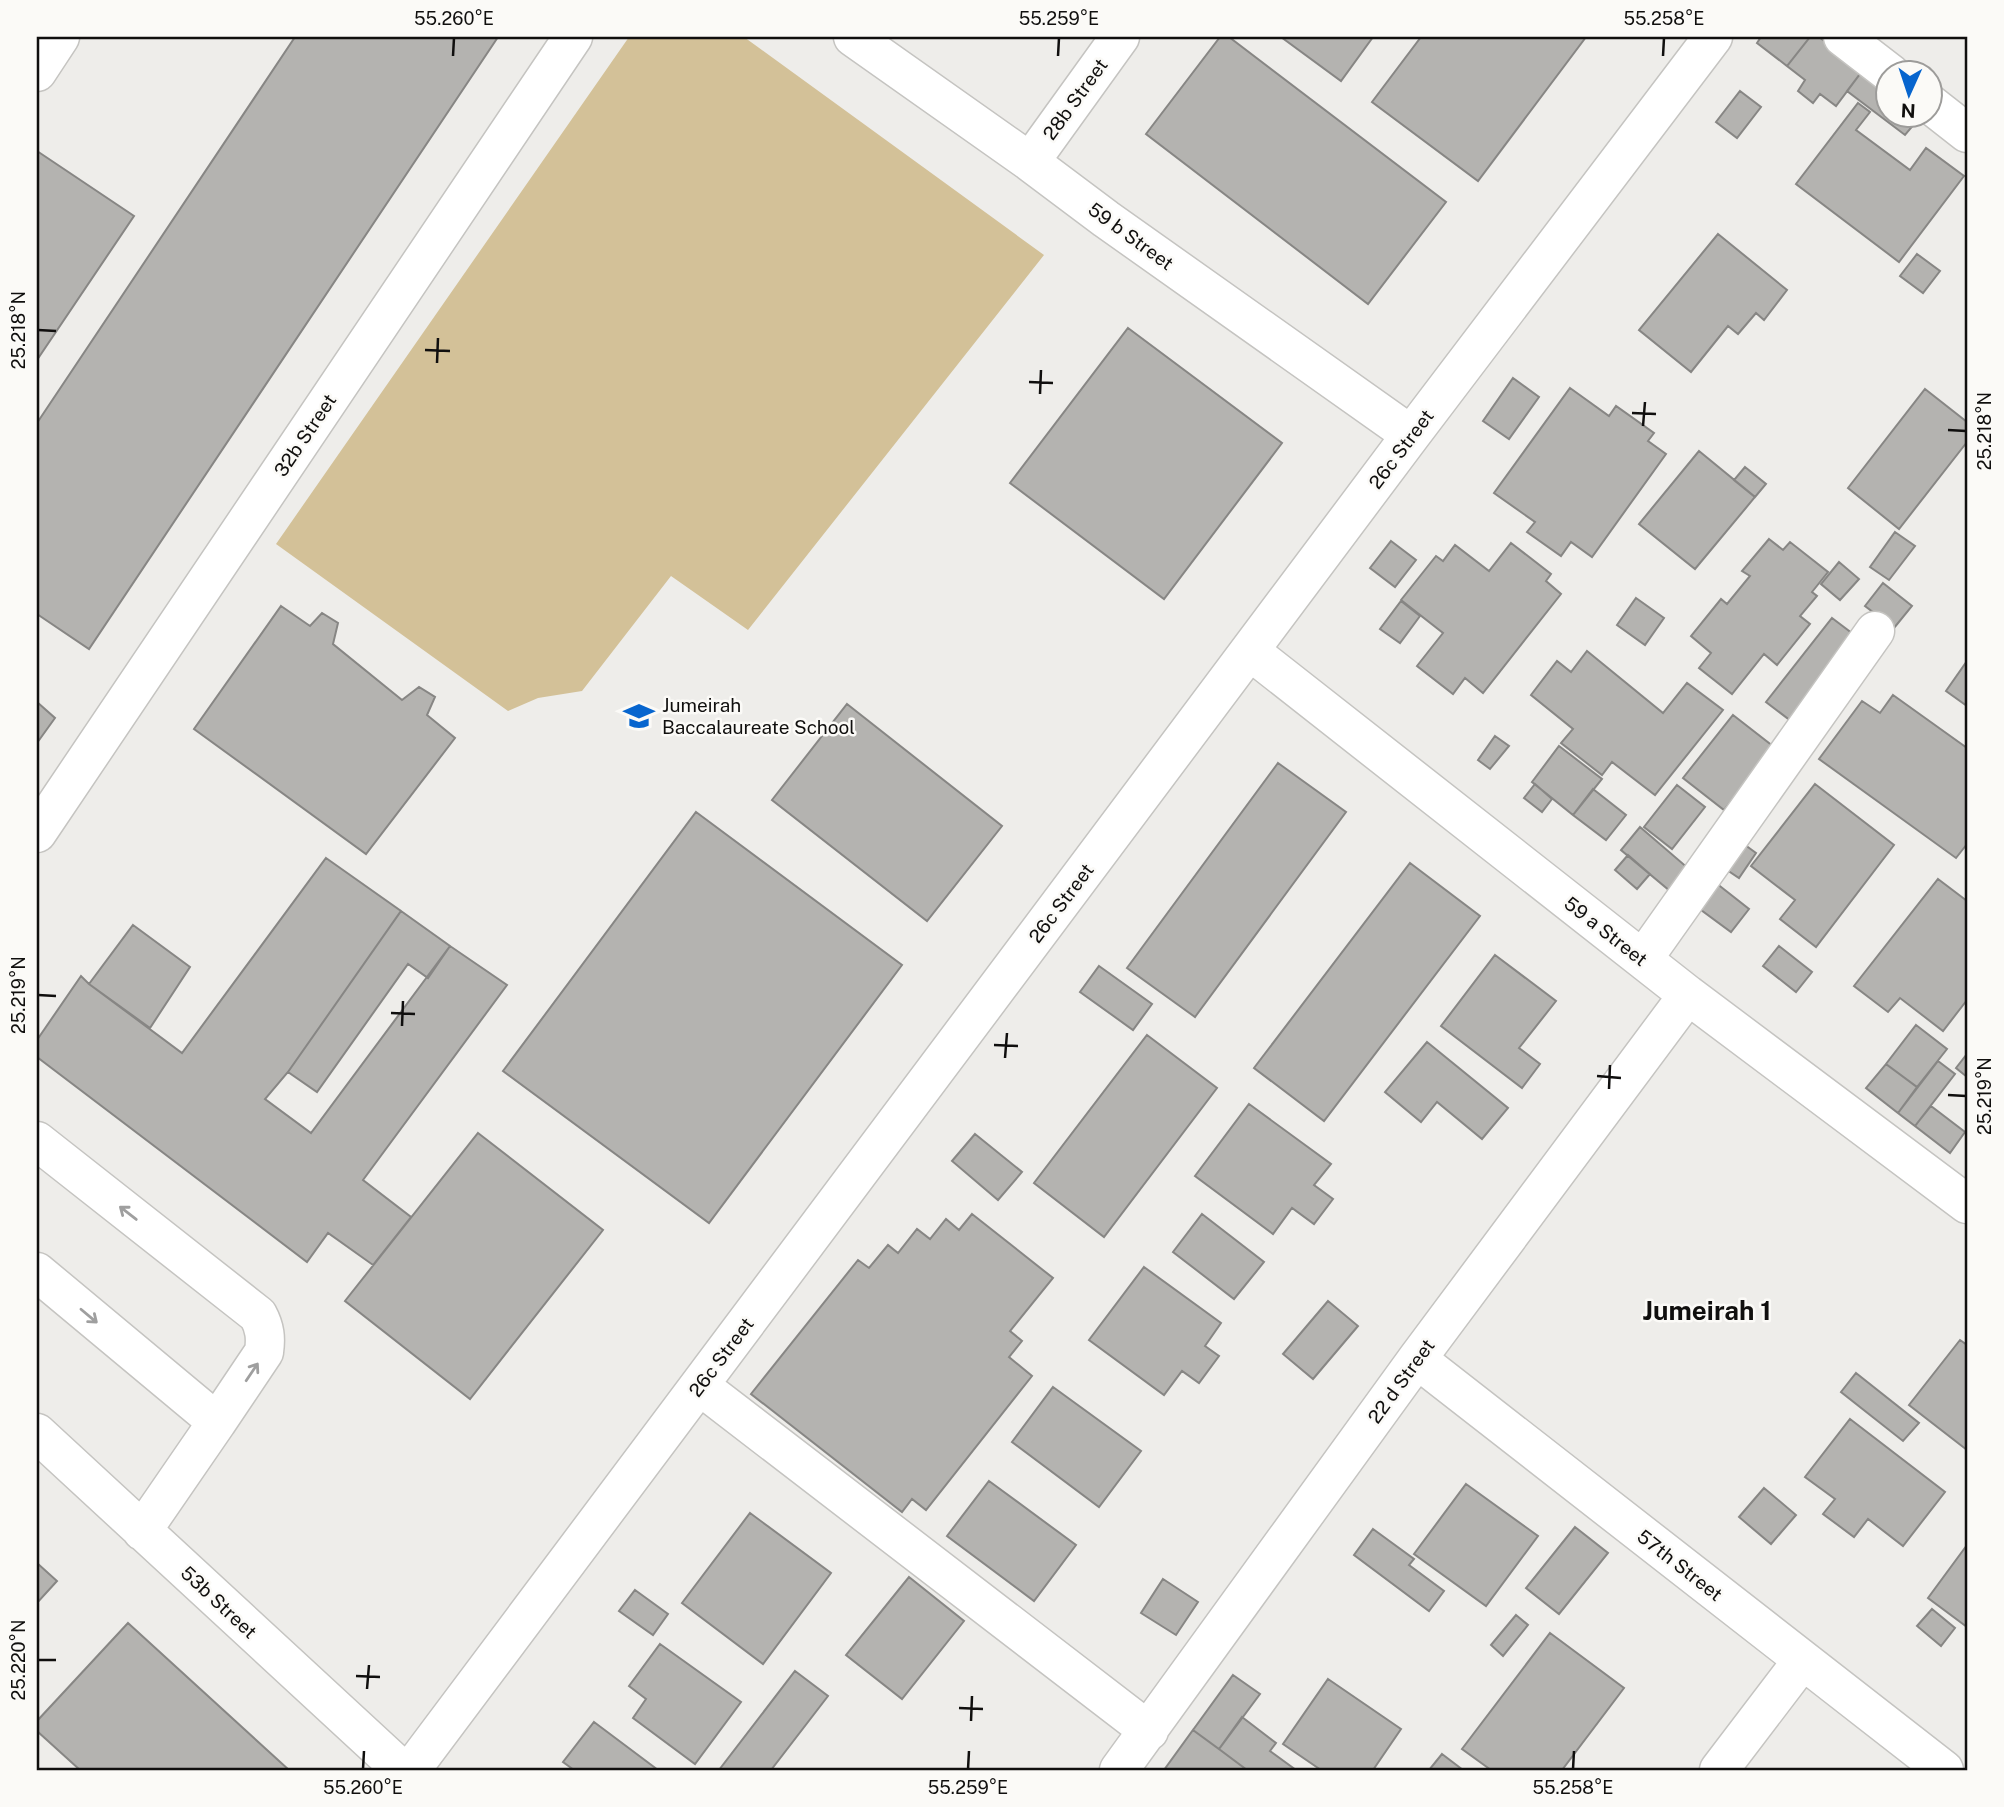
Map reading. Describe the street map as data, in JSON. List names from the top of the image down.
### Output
{
  "streets": {
    "street": [
      "28b Street",
      "59 b Street",
      "32b Street",
      "26c Street",
      "59 a Street",
      "22 d Street",
      "57th Street",
      "53b Street"
    ]
  },
  "crossings": [
    ["28b Street", "59 b Street"],
    ["59 b Street", "26c Street"],
    ["26c Street", "59 a Street"],
    ["26c Street", "53b Street"],
    ["59 a Street", "22 d Street"],
    ["22 d Street", "57th Street"]
  ],
  "districts": ["Jumeirah 1"],
  "places": {
    "school or university": ["Jumeirah Baccalaureate School"]
  },
  "north": "bottom",
  "coordinates": [
    "55.260°E",
    "55.259°E",
    "55.258°E",
    "25.218°N",
    "25.219°N",
    "25.220°N"
  ]
}
